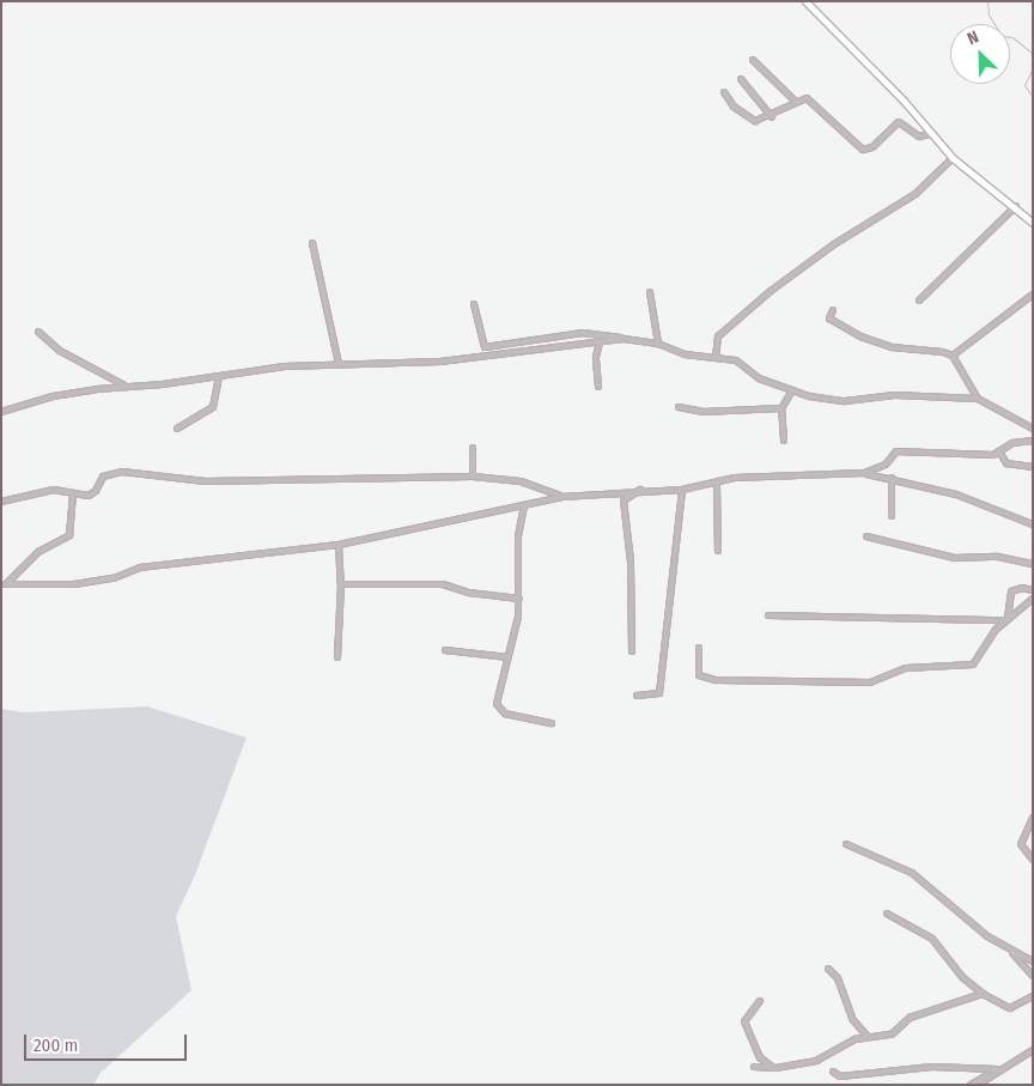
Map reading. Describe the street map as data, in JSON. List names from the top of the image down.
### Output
{
  "scale_bar": "200 m",
  "north": "top left"
}
